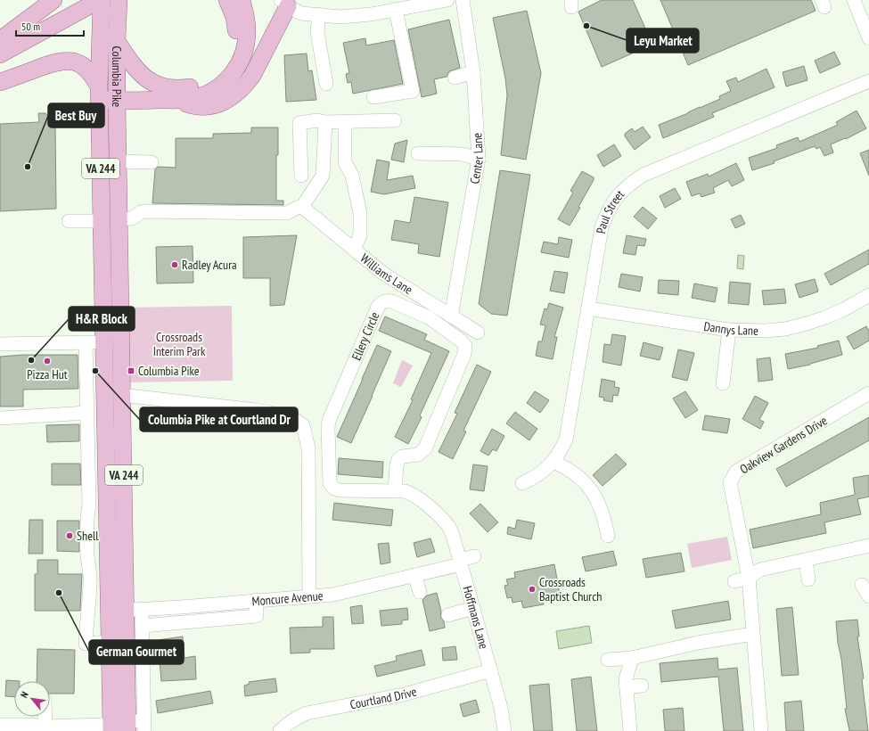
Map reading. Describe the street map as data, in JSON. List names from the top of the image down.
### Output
{
  "streets": {
    "main road": ["Columbia Pike", "VA 244"],
    "street": [
      "Center Lane",
      "Paul Street",
      "Williams Lane",
      "Dannys Lane",
      "Ellery Circle",
      "Oakview Gardens Drive",
      "Moncure Avenue",
      "Hoffmans Lane",
      "Courtland Drive"
    ]
  },
  "crossings": [
    ["Columbia Pike", "Moncure Avenue"],
    ["Center Lane", "Williams Lane"],
    ["Paul Street", "Dannys Lane"],
    ["Ellery Circle", "Hoffmans Lane"],
    ["Moncure Avenue", "Hoffmans Lane"],
    ["Hoffmans Lane", "Courtland Drive"]
  ],
  "parks": ["Crossroads Interim Park"],
  "places": {
    "other": [
      "Leyu Market",
      "Best Buy",
      "Radley Acura",
      "H&R Block",
      "Pizza Hut",
      "Columbia Pike at Courtland Dr",
      "Shell",
      "Crossroads Baptist Church",
      "German Gourmet"
    ],
    "transit": ["Columbia Pike"]
  },
  "scale_bar": "50 m",
  "north": "top left"
}
